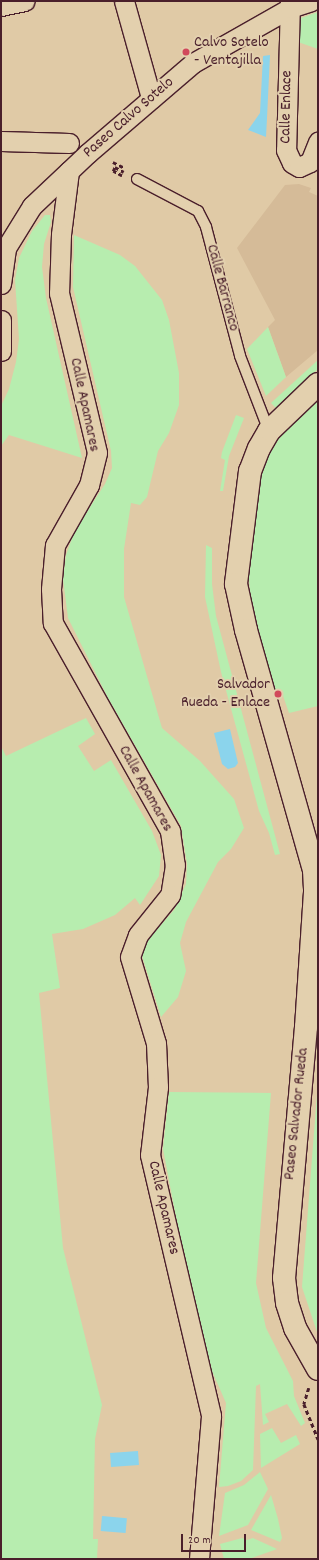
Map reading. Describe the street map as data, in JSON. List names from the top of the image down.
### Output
{
  "streets": {
    "main road": ["Paseo Salvador Rueda"],
    "street": ["Calle Enlace", "Paseo Calvo Sotelo", "Calle Apamares"],
    "lane": ["Calle Barranco"]
  },
  "crossings": [
    ["Calle Enlace", "Paseo Calvo Sotelo"],
    ["Paseo Calvo Sotelo", "Calle Apamares"],
    ["Calle Barranco", "Paseo Salvador Rueda"]
  ],
  "places": ["Calvo Sotelo - Ventajilla", "Salvador Rueda - Enlace"],
  "scale_bar": "20 m"
}
